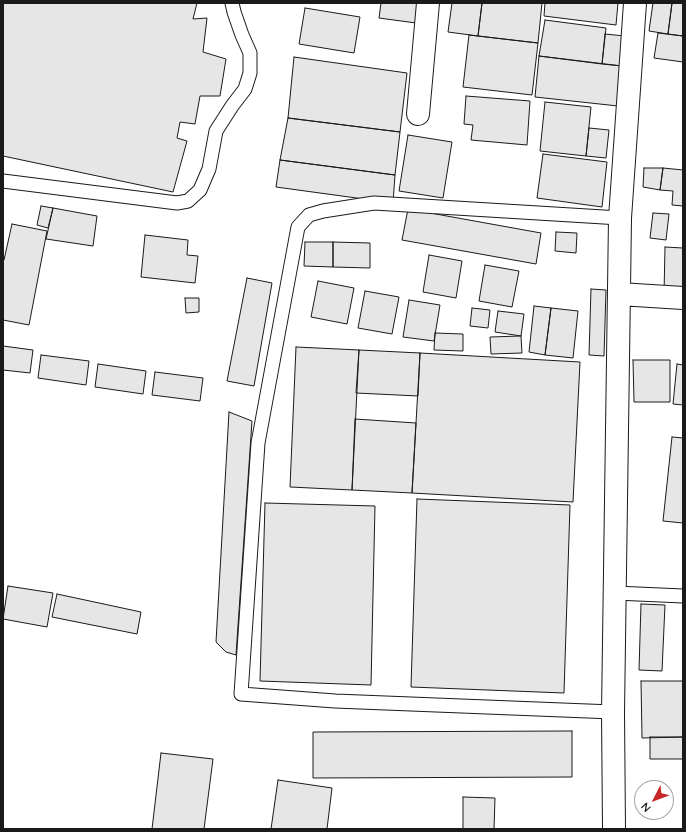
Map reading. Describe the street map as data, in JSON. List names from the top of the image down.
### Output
{
  "north": "bottom left"
}
